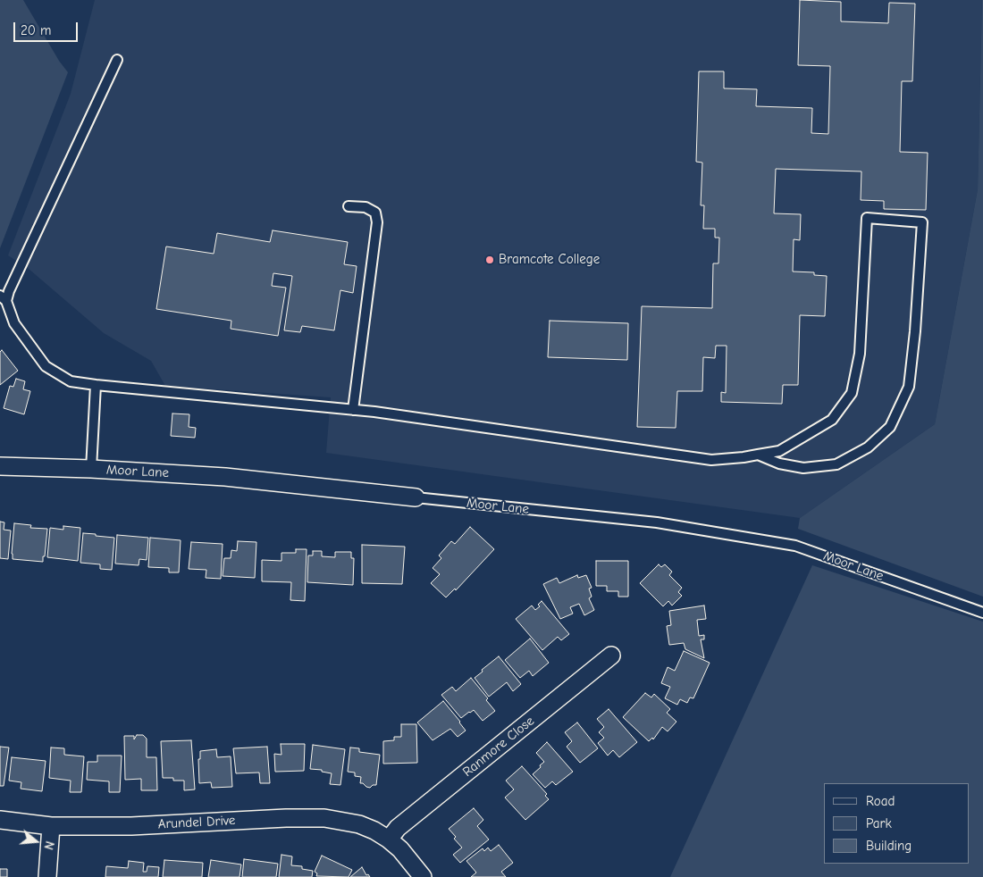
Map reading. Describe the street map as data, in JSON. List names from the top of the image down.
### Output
{
  "streets": {
    "street": ["Moor Lane", "Ranmore Close", "Arundel Drive"]
  },
  "crossings": [
    ["Ranmore Close", "Arundel Drive"]
  ],
  "places": ["Bramcote College"],
  "legend": ["Road", "Park", "Building"],
  "scale_bar": "20 m",
  "north": "right"
}
